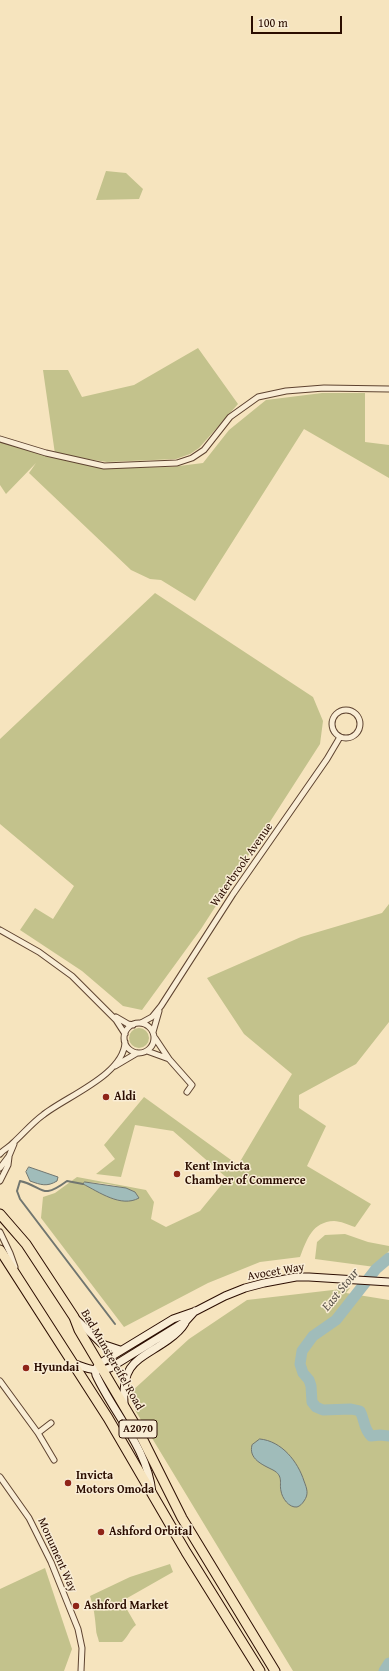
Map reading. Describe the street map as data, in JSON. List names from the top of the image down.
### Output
{
  "streets": {
    "highway": ["Bad Munstereifel Road", "A2070"],
    "street": ["Waterbrook Avenue", "Avocet Way", "Monument Way"]
  },
  "crossings": [
    ["Avocet Way", "Bad Munstereifel Road"]
  ],
  "water": ["East Stour"],
  "places": [
    "Aldi",
    "Kent Invicta Chamber of Commerce",
    "Hyundai",
    "Invicta Motors Omoda",
    "Ashford Orbital",
    "Ashford Market"
  ],
  "scale_bar": "100 m"
}
